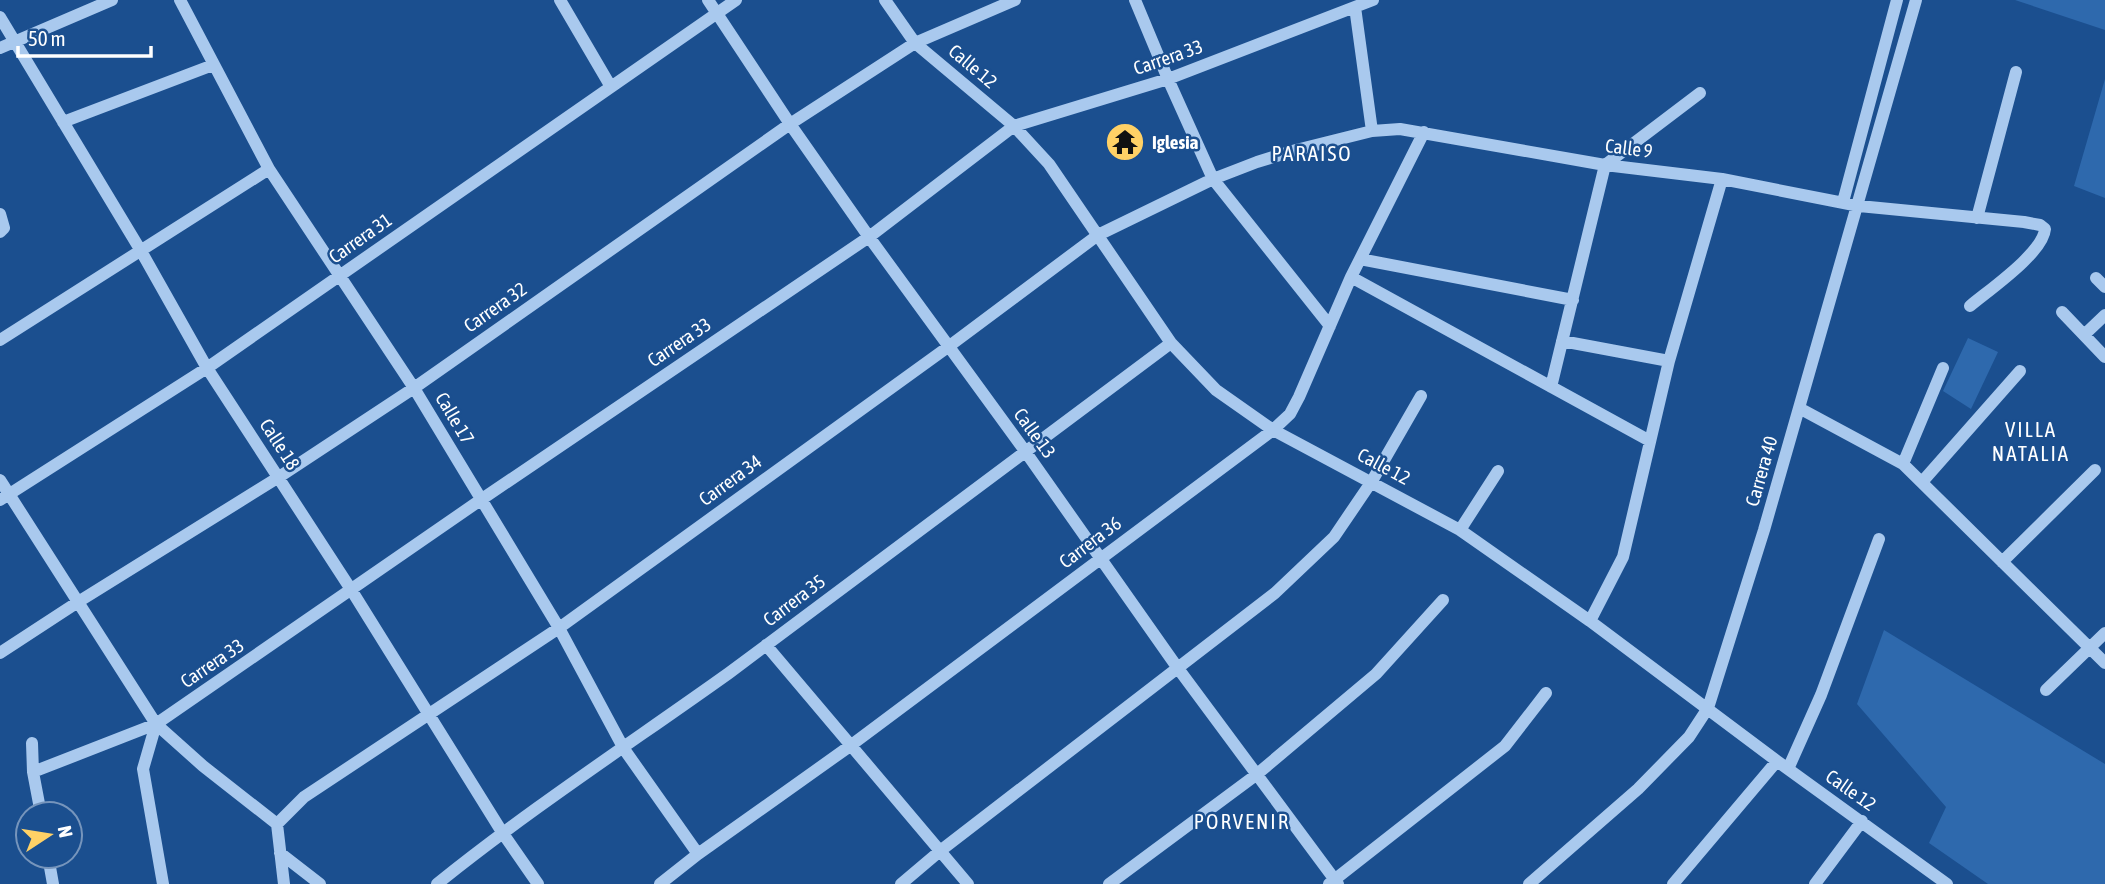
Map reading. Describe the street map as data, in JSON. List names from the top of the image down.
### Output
{
  "streets": {
    "street": [
      "Carrera 33",
      "Calle 12",
      "Calle 9",
      "Carrera 31",
      "Carrera 32",
      "Calle 17",
      "Calle 13",
      "Calle 18",
      "Carrera 40",
      "Carrera 34",
      "Carrera 36",
      "Carrera 35"
    ]
  },
  "crossings": [
    ["Carrera 33", "Calle 12"],
    ["Carrera 33", "Calle 17"],
    ["Carrera 33", "Calle 13"],
    ["Carrera 33", "Calle 18"],
    ["Calle 12", "Carrera 32"],
    ["Calle 12", "Carrera 40"],
    ["Calle 12", "Carrera 34"],
    ["Calle 12", "Carrera 36"],
    ["Calle 12", "Carrera 35"],
    ["Calle 9", "Carrera 40"],
    ["Calle 9", "Carrera 34"],
    ["Calle 9", "Carrera 36"],
    ["Carrera 31", "Calle 17"],
    ["Carrera 31", "Calle 13"],
    ["Carrera 31", "Calle 18"],
    ["Carrera 32", "Calle 17"],
    ["Carrera 32", "Calle 13"],
    ["Carrera 32", "Calle 18"],
    ["Calle 17", "Carrera 34"],
    ["Calle 17", "Carrera 36"],
    ["Calle 17", "Carrera 35"],
    ["Calle 13", "Carrera 34"],
    ["Calle 13", "Carrera 36"],
    ["Calle 13", "Carrera 35"],
    ["Calle 18", "Carrera 34"],
    ["Calle 18", "Carrera 35"]
  ],
  "districts": ["PARAISO", "VILLA NATALIA", "PORVENIR"],
  "places": {
    "temple": ["Iglesia"]
  },
  "scale_bar": "50 m",
  "north": "right"
}
